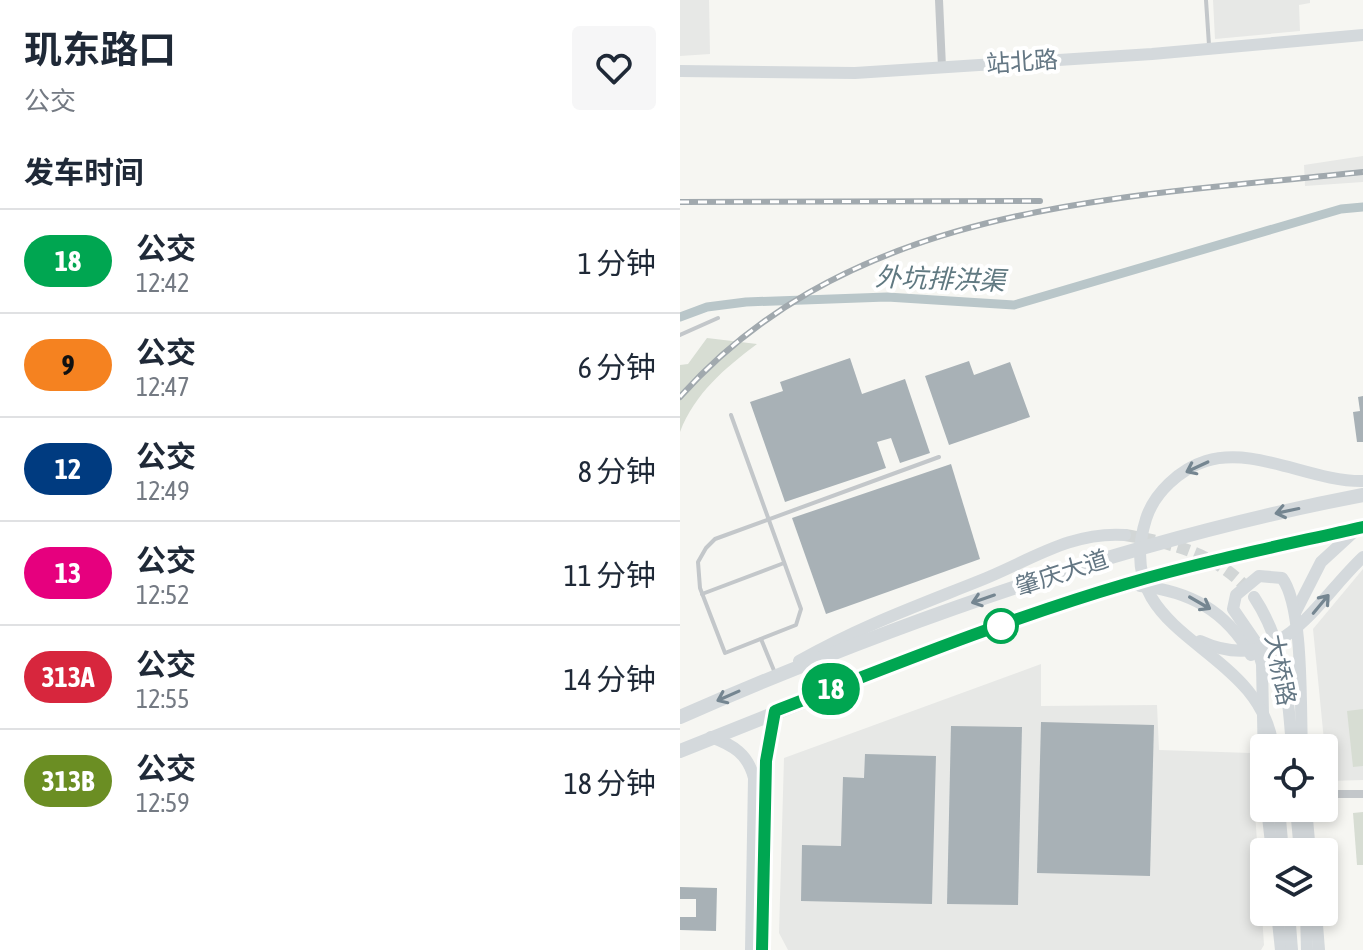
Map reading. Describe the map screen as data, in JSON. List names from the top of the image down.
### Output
{
  "streets": {
    "highway": ["肇庆大道"],
    "main road": ["站北路", "大桥路"]
  },
  "water": ["外坑排洪渠"],
  "lines": ["bus line 18"],
  "page": {
    "heading": [
      ["玑东路口", "公交"],
      "发车时间"
    ],
    "on_map": "18",
    "list": [
      {
        "mark": "18",
        "name": "公交",
        "note": "12:42",
        "value": "1 分钟"
      },
      {
        "mark": "9",
        "name": "公交",
        "note": "12:47",
        "value": "6 分钟"
      },
      {
        "mark": "12",
        "name": "公交",
        "note": "12:49",
        "value": "8 分钟"
      },
      {
        "mark": "13",
        "name": "公交",
        "note": "12:52",
        "value": "11 分钟"
      },
      {
        "mark": "313A",
        "name": "公交",
        "note": "12:55",
        "value": "14 分钟"
      },
      {
        "mark": "313B",
        "name": "公交",
        "note": "12:59",
        "value": "18 分钟"
      }
    ]
  }
}
